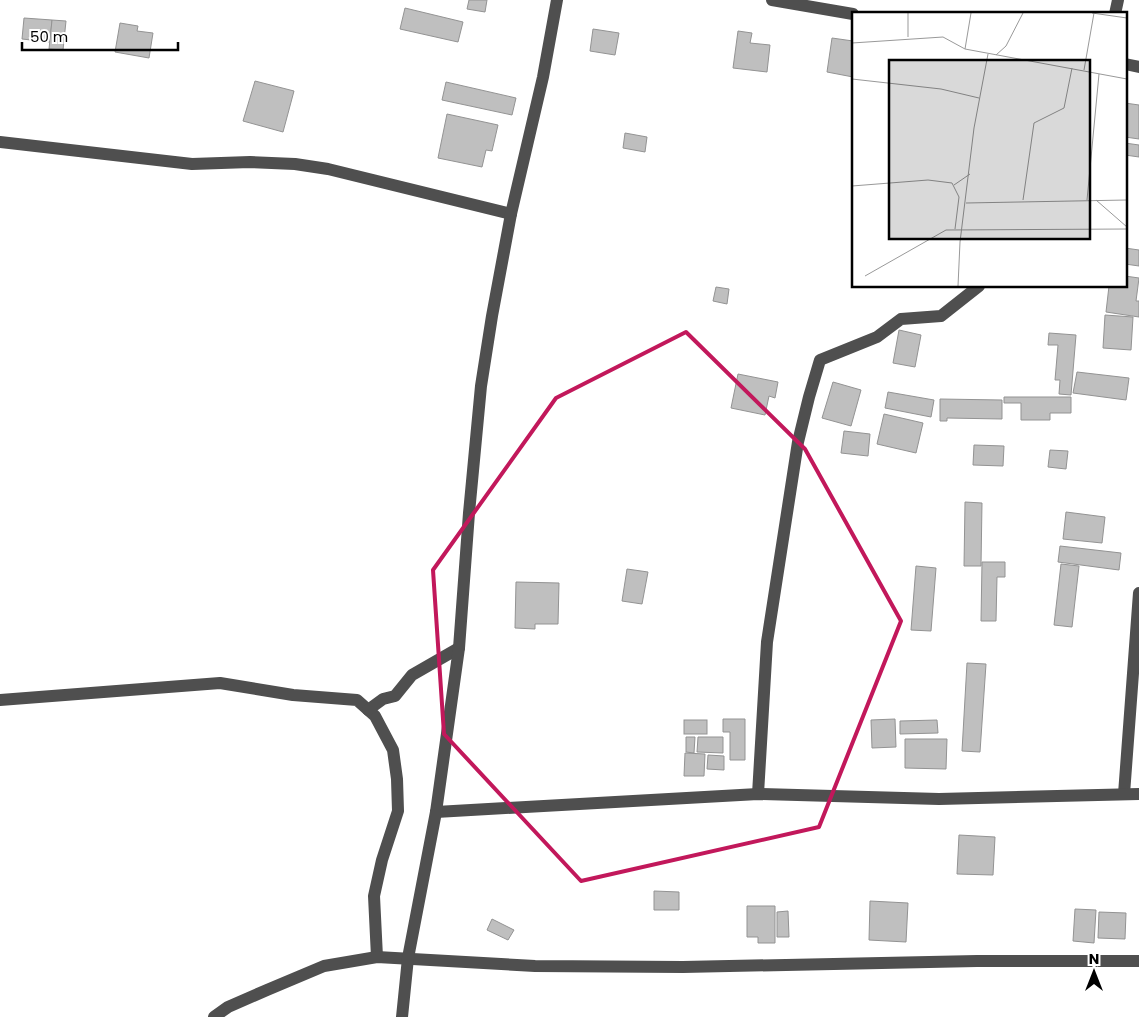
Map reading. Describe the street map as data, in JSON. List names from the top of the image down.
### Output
{
  "scale_bar": "50 m",
  "north": "top"
}
